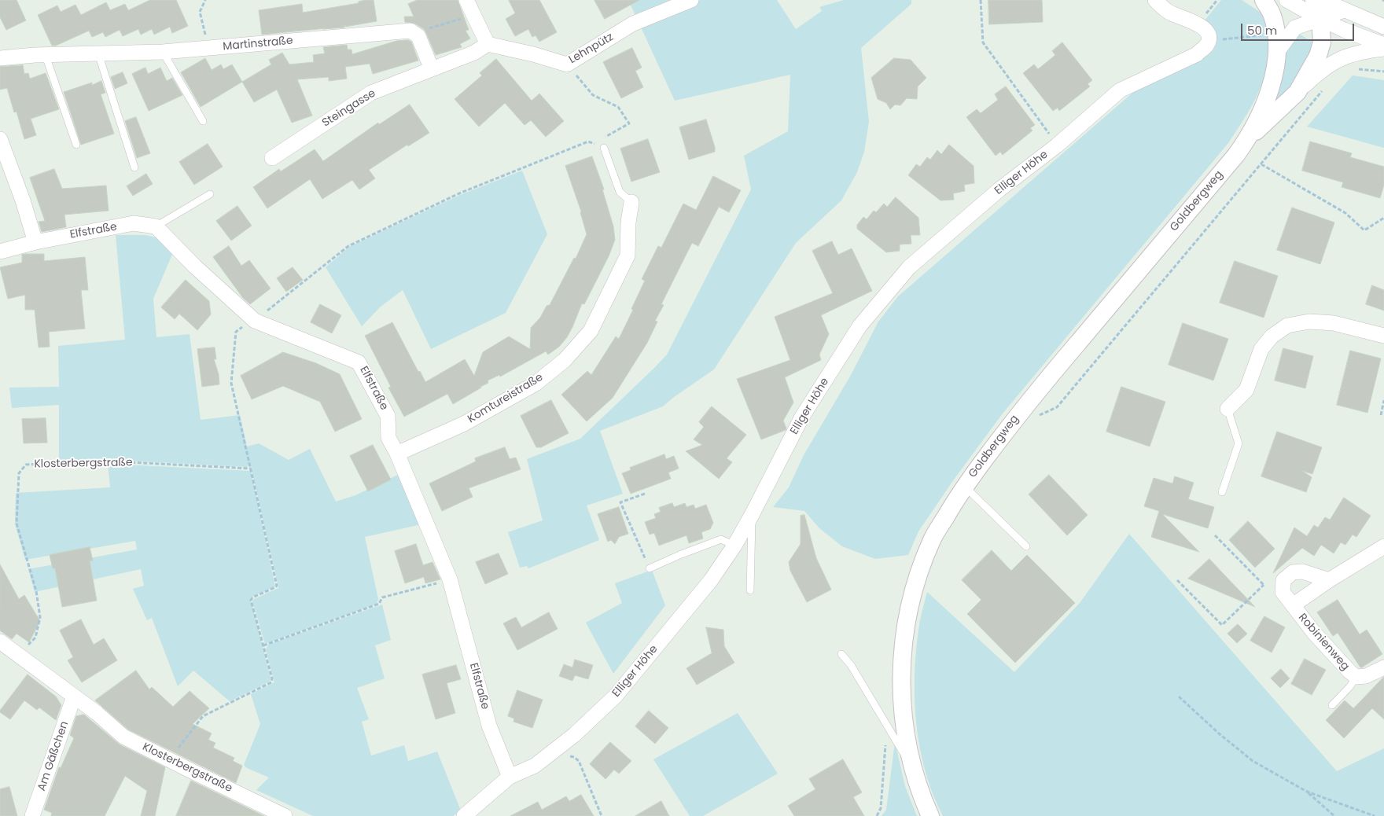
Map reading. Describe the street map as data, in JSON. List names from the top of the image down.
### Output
{
  "streets": {
    "street": [
      "Martinstraße",
      "Lehnpütz",
      "Steingasse",
      "Elliger Höhe",
      "Goldbergweg",
      "Elfstraße",
      "Komtureistraße",
      "Klosterbergstraße",
      "Robinienweg",
      "Am Gäßchen"
    ]
  },
  "crossings": [
    ["Elliger Höhe", "Elfstraße"],
    ["Elfstraße", "Komtureistraße"],
    ["Klosterbergstraße", "Am Gäßchen"]
  ],
  "scale_bar": "50 m"
}
